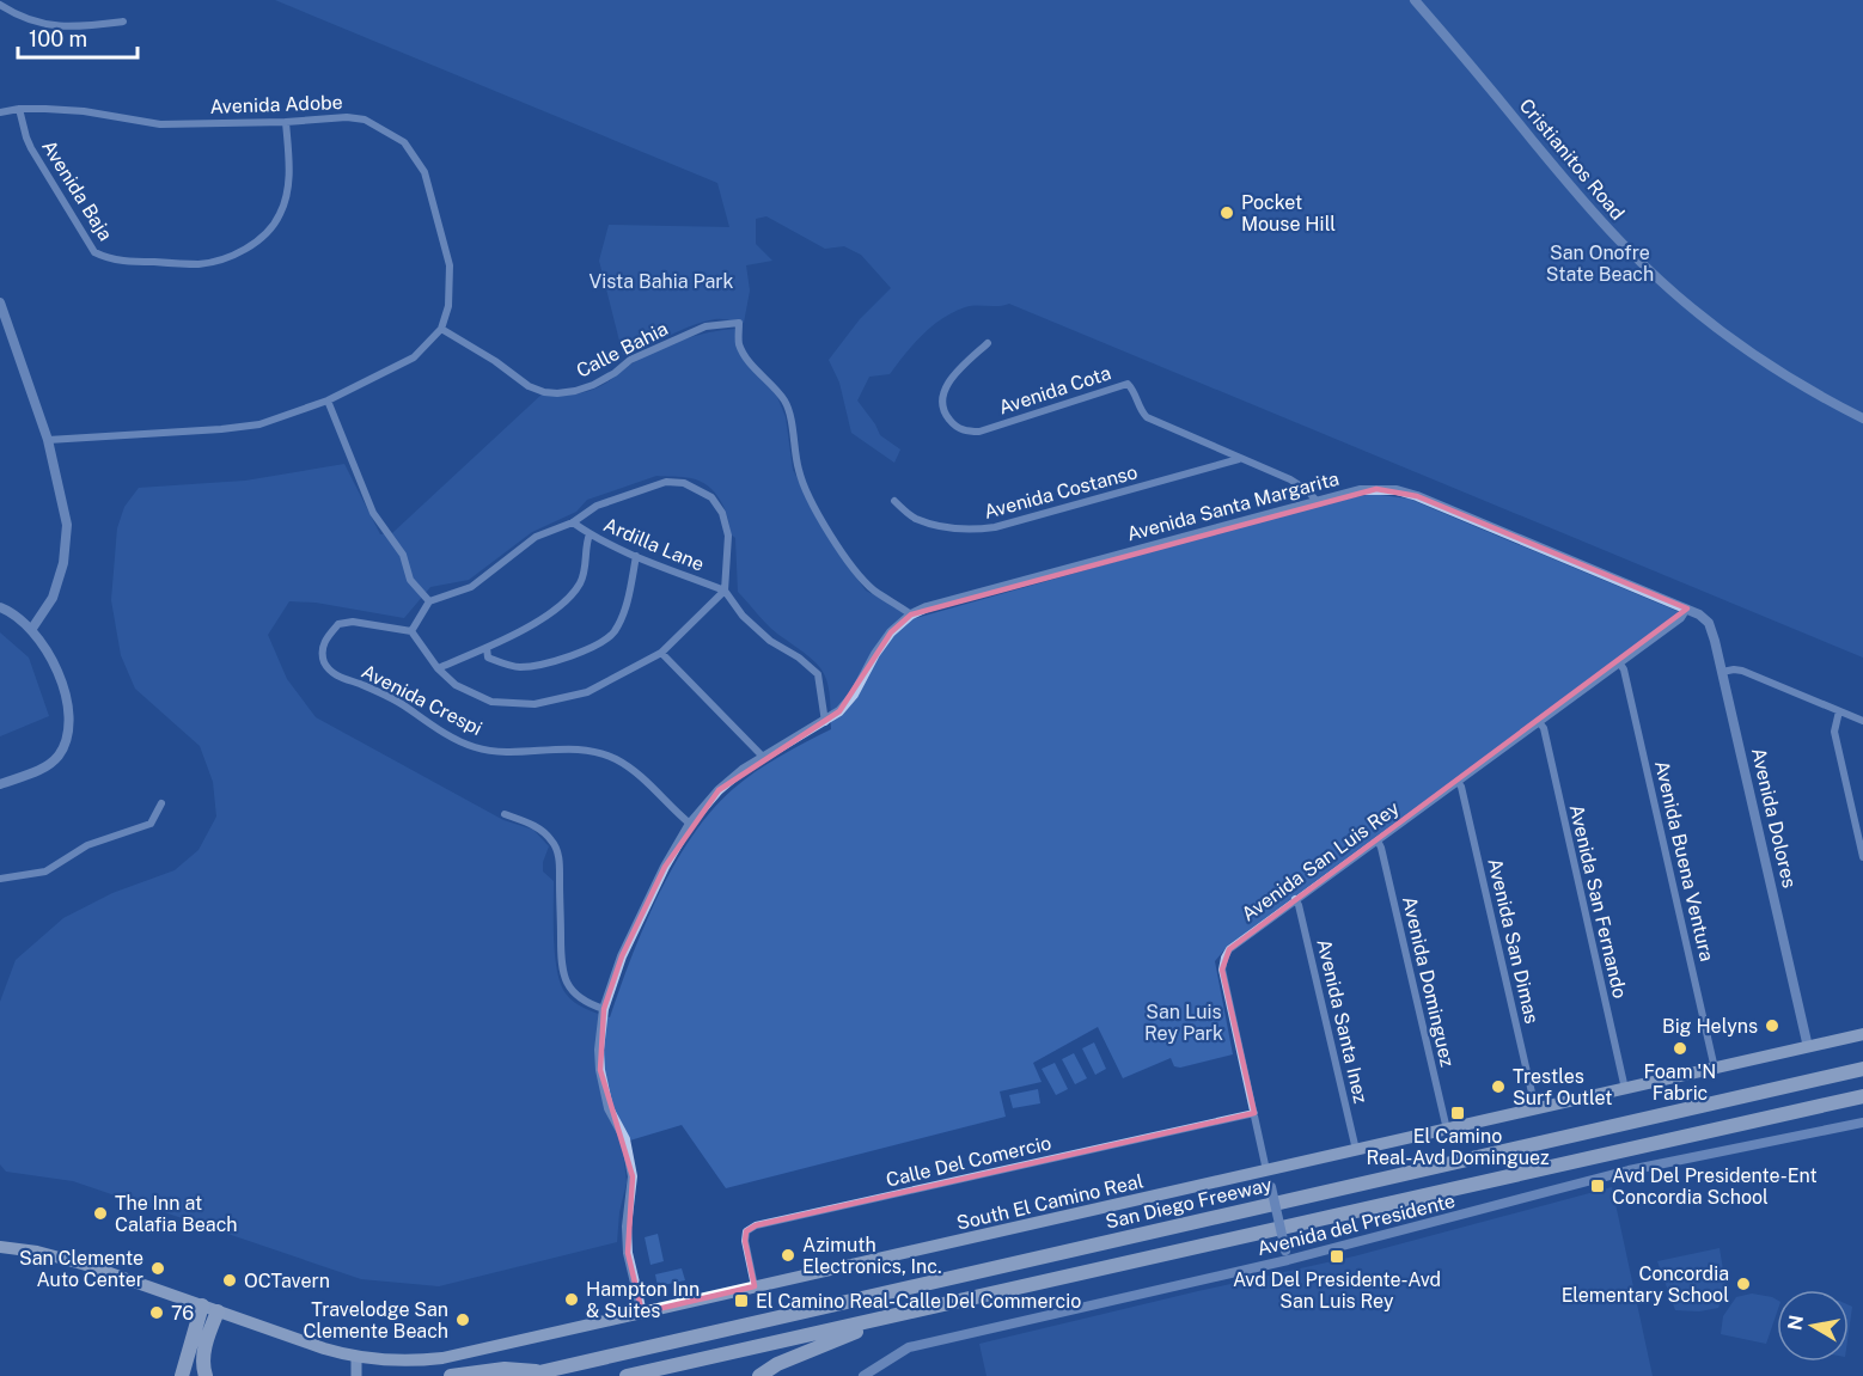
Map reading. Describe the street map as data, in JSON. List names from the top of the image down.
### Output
{
  "streets": {
    "highway": ["San Diego Freeway"],
    "main road": ["South El Camino Real"],
    "street": [
      "Avenida Adobe",
      "Cristianitos Road",
      "Avenida Baja",
      "Calle Bahia",
      "Avenida Cota",
      "Avenida Costanso",
      "Avenida Santa Margarita",
      "Ardilla Lane",
      "Avenida Crespi",
      "Avenida Dolores",
      "Avenida San Luis Rey",
      "Avenida Buena Ventura",
      "Avenida San Fernando",
      "Avenida San Dimas",
      "Avenida Dominguez",
      "Avenida Santa Inez",
      "Calle Del Comercio",
      "Avenida del Presidente"
    ]
  },
  "crossings": [
    ["Avenida Adobe", "Avenida Baja"],
    ["Avenida Adobe", "Calle Bahia"],
    ["Calle Bahia", "Avenida Santa Margarita"],
    ["Avenida Cota", "Avenida Costanso"],
    ["Avenida Cota", "Avenida Santa Margarita"],
    ["Avenida Santa Margarita", "Avenida Crespi"],
    ["Avenida Santa Margarita", "Avenida Dolores"],
    ["Avenida Santa Margarita", "Avenida San Luis Rey"],
    ["Avenida Santa Margarita", "South El Camino Real"],
    ["Avenida Dolores", "Avenida San Luis Rey"],
    ["Avenida Dolores", "South El Camino Real"],
    ["Avenida San Luis Rey", "Avenida Buena Ventura"],
    ["Avenida San Luis Rey", "Avenida San Fernando"],
    ["Avenida San Luis Rey", "Avenida San Dimas"],
    ["Avenida San Luis Rey", "Avenida Dominguez"],
    ["Avenida San Luis Rey", "Avenida Santa Inez"],
    ["Avenida San Luis Rey", "Calle Del Comercio"],
    ["Avenida San Luis Rey", "South El Camino Real"],
    ["Avenida San Luis Rey", "Avenida del Presidente"],
    ["Avenida Buena Ventura", "South El Camino Real"],
    ["Avenida San Fernando", "South El Camino Real"],
    ["Avenida San Dimas", "South El Camino Real"],
    ["Avenida Dominguez", "South El Camino Real"],
    ["Avenida Santa Inez", "South El Camino Real"],
    ["Calle Del Comercio", "South El Camino Real"]
  ],
  "parks": ["San Onofre State Beach", "Vista Bahia Park", "San Luis Rey Park"],
  "places": {
    "other": [
      "Pocket Mouse Hill",
      "Big Helyns",
      "Foam 'N Fabric",
      "Trestles Surf Outlet",
      "The Inn at Calafia Beach",
      "Azimuth Electronics, Inc.",
      "San Clemente Auto Center",
      "OCTavern",
      "Concordia Elementary School",
      "Hampton Inn & Suites",
      "76",
      "Travelodge San Clemente Beach"
    ],
    "transit": [
      "El Camino Real-Avd Dominguez",
      "Avd Del Presidente-Ent Concordia School",
      "Avd Del Presidente-Avd San Luis Rey",
      "El Camino Real-Calle Del Commercio"
    ]
  },
  "scale_bar": "100 m",
  "north": "left"
}
